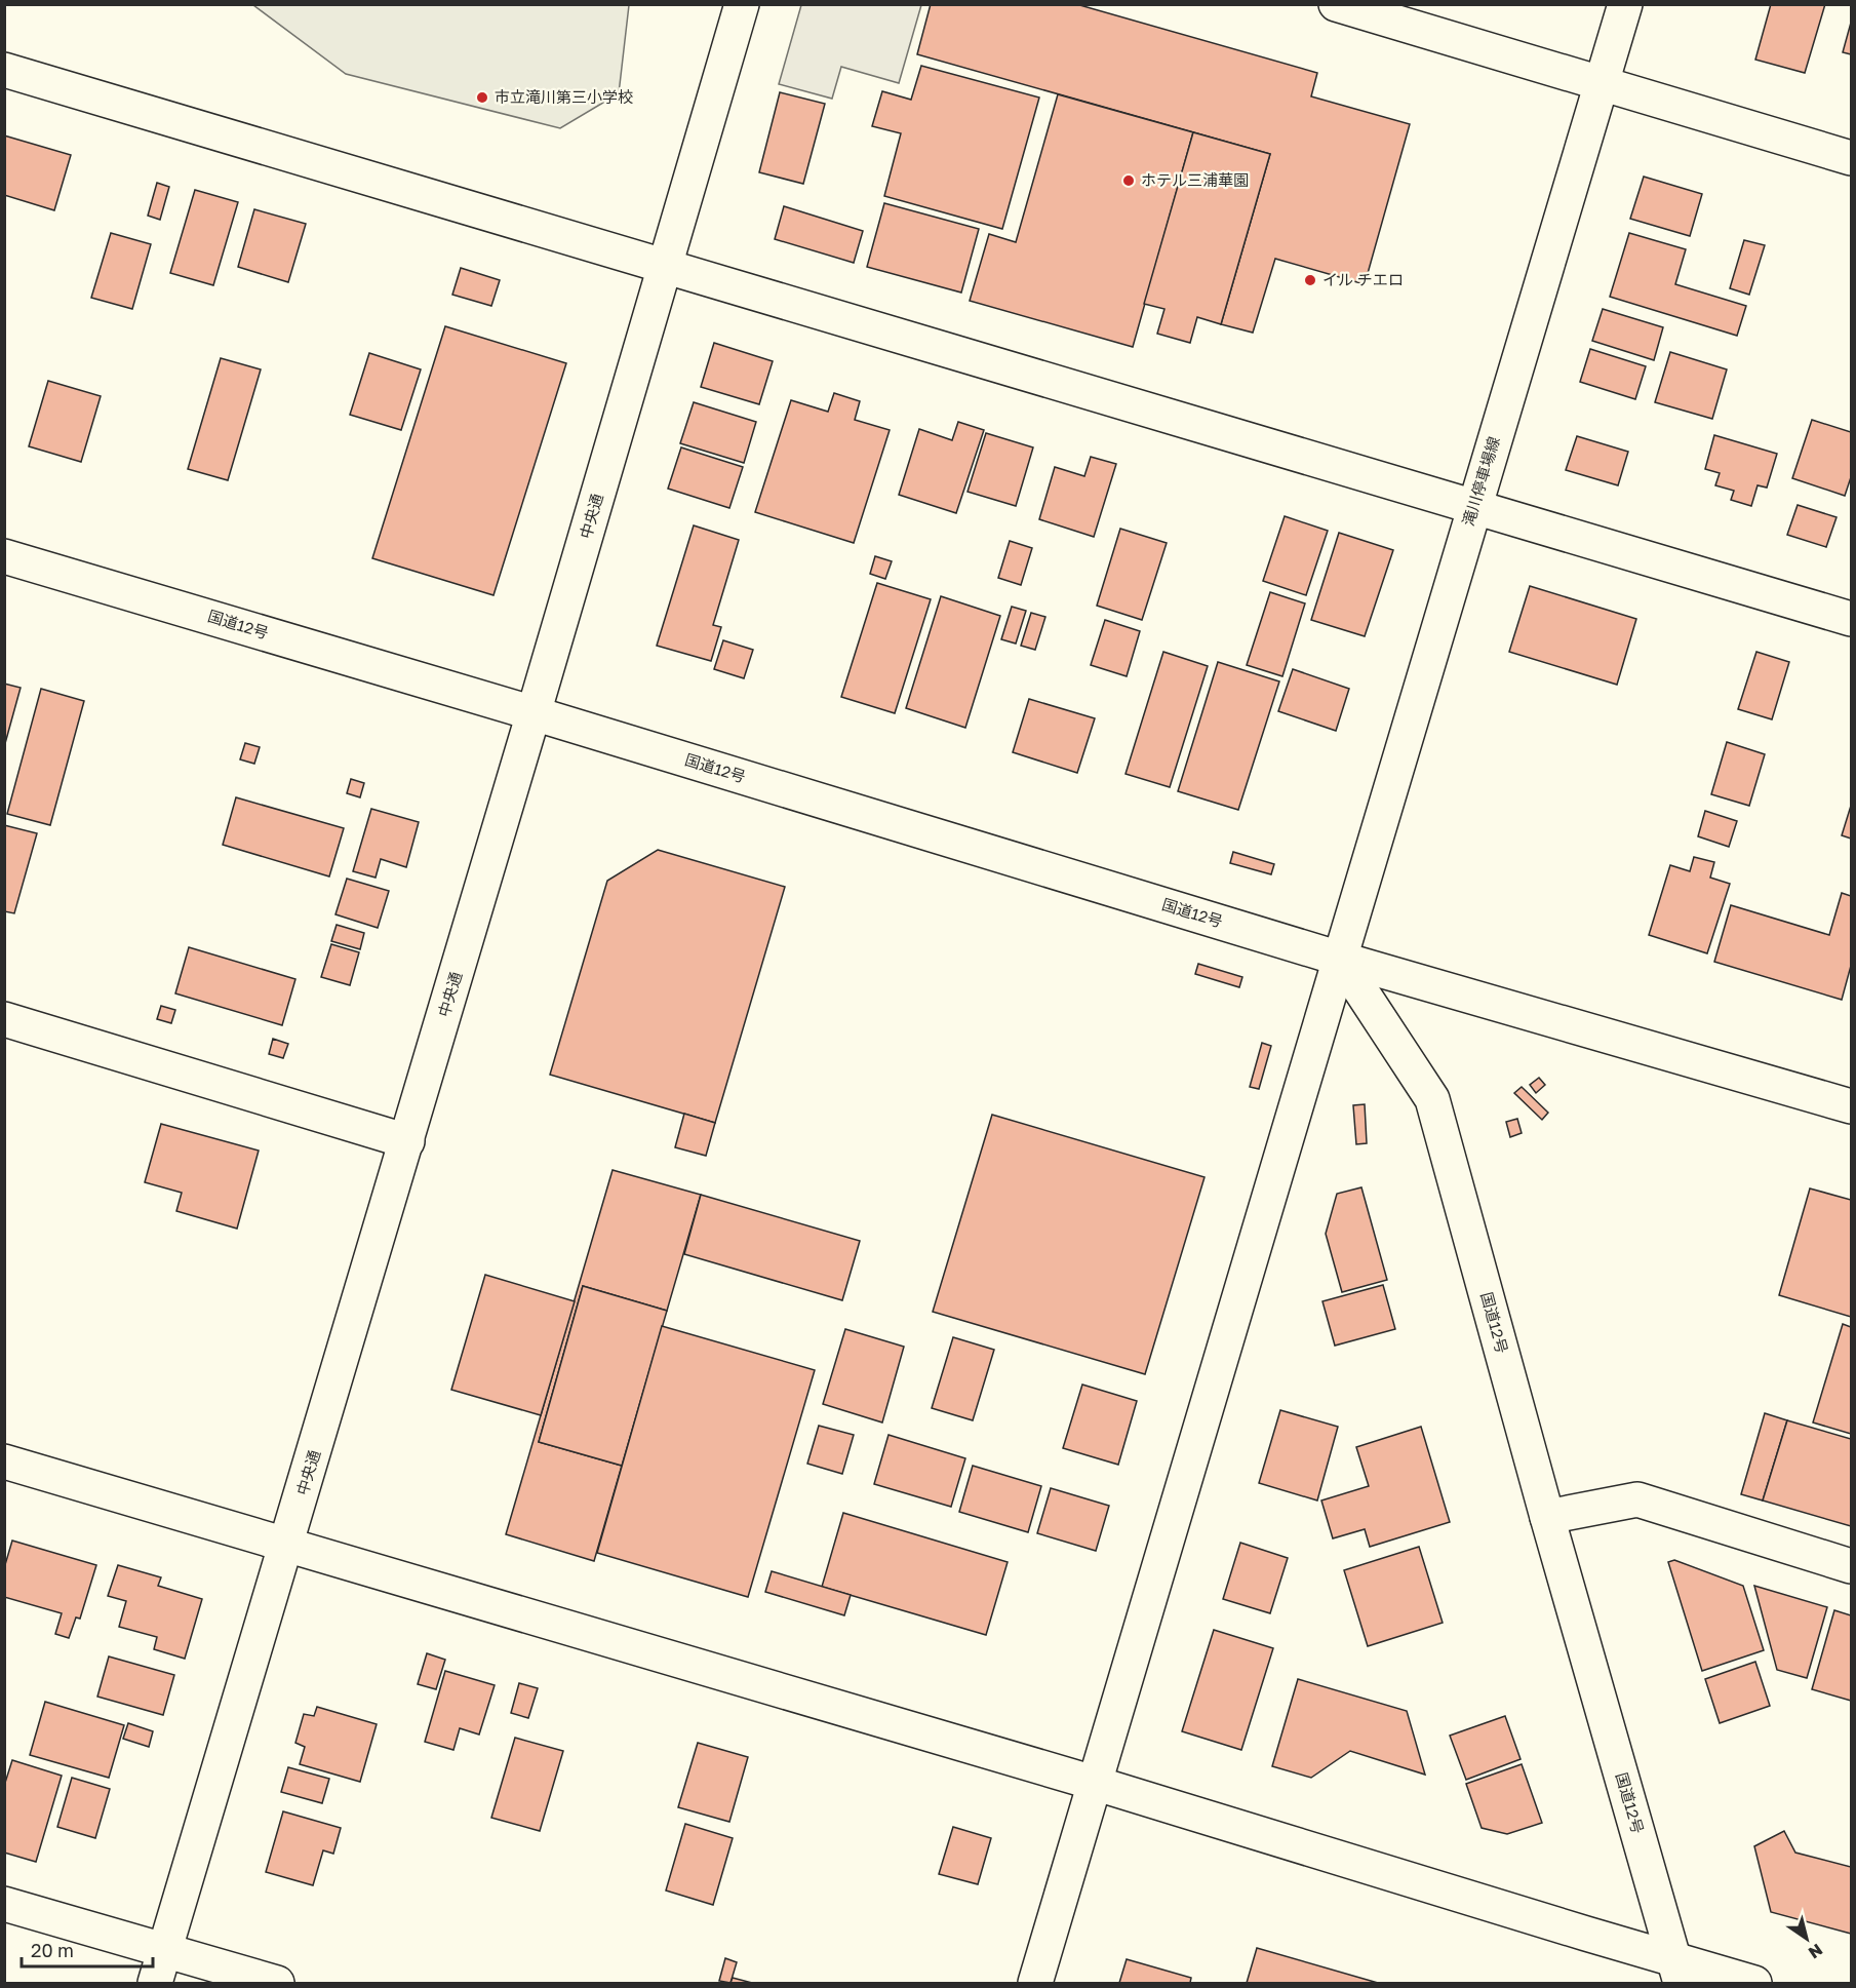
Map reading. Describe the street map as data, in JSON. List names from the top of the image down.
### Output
{
  "streets": {
    "main road": ["滝川停車場線", "中央通", "国道12号"]
  },
  "crossings": [
    ["滝川停車場線", "国道12号"],
    ["中央通", "国道12号"]
  ],
  "places": ["市立滝川第三小学校", "ホテル三浦華園", "イル チエロ"],
  "scale_bar": "20 m",
  "north": "bottom right"
}
